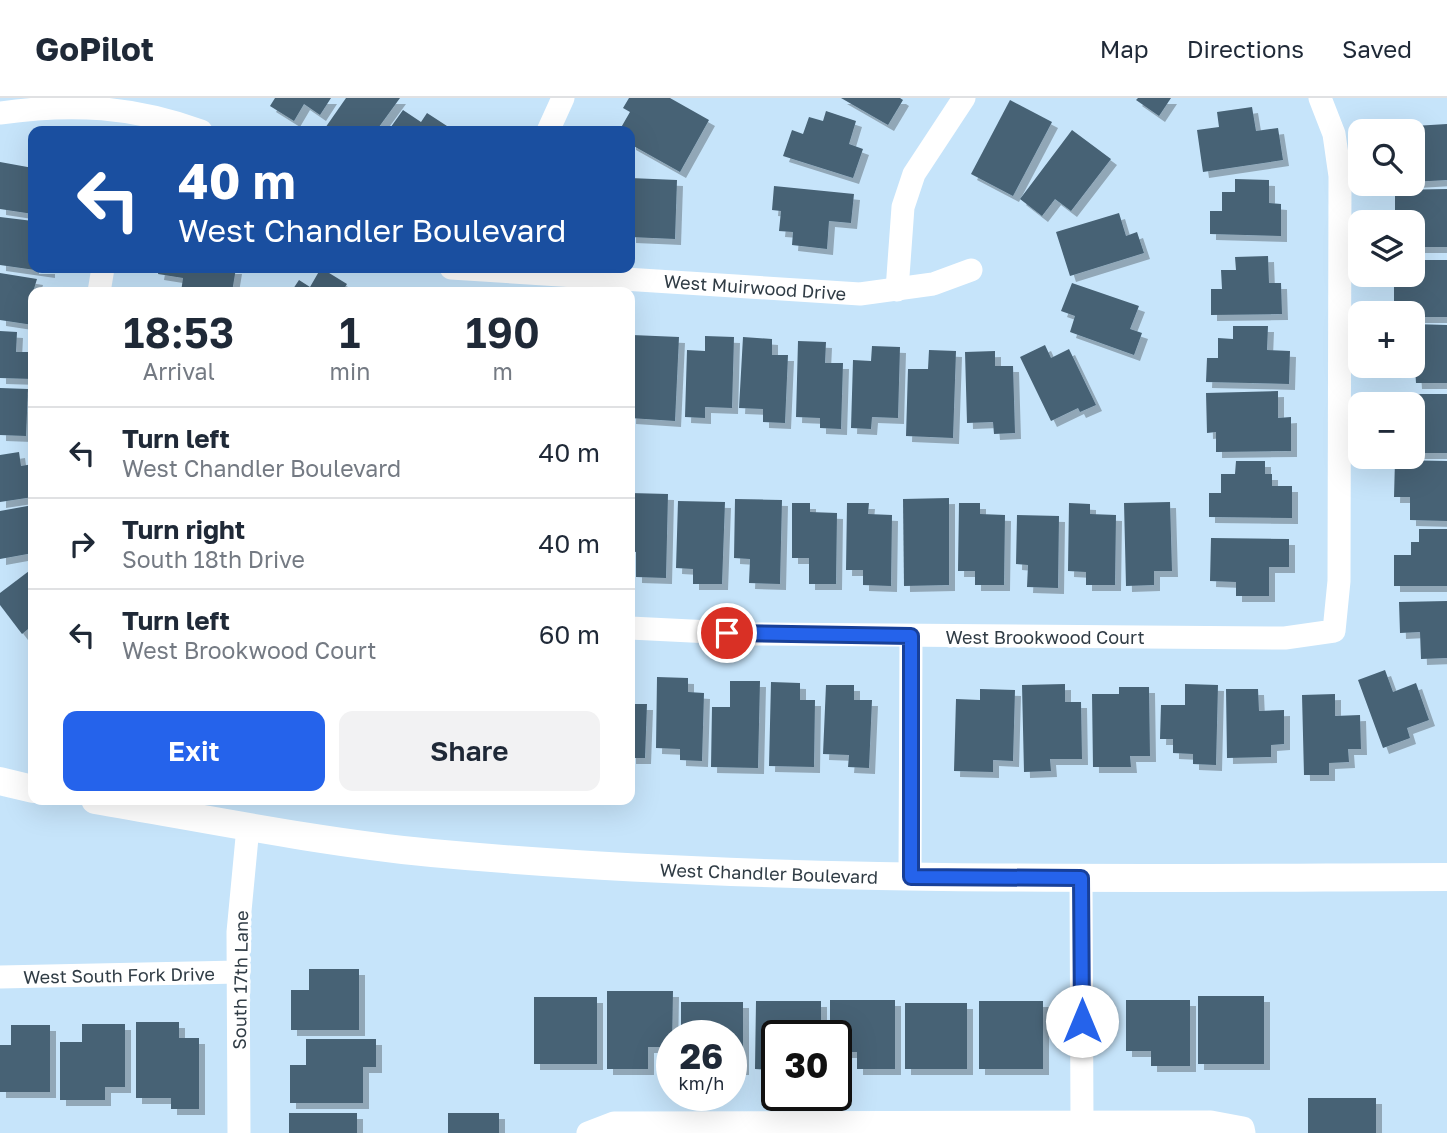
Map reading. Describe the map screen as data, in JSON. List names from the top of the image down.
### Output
{
  "streets": {
    "street": [
      "West Muirwood Drive",
      "West Brookwood Court",
      "West Chandler Boulevard",
      "West South Fork Drive",
      "South 17th Lane"
    ]
  },
  "crossings": [
    ["West Chandler Boulevard", "South 17th Lane"],
    ["West South Fork Drive", "South 17th Lane"]
  ],
  "page": {
    "header": "GoPilot",
    "nav": ["Map", "Directions", "Saved"],
    "map_buttons": ["+", "−"],
    "turn": ["40 m", "West Chandler Boulevard"],
    "eta": [
      "18:53",
      "Arrival",
      "1",
      "min",
      "190",
      "m"
    ],
    "list": [
      {
        "name": "Turn left",
        "note": "West Chandler Boulevard",
        "value": "40 m"
      },
      {
        "name": "Turn right",
        "note": "South 18th Drive",
        "value": "40 m"
      },
      {
        "name": "Turn left",
        "note": "West Brookwood Court",
        "value": "60 m"
      }
    ],
    "buttons": ["Exit", "Share"],
    "speed": "26 km/h",
    "limit": "30"
  }
}
